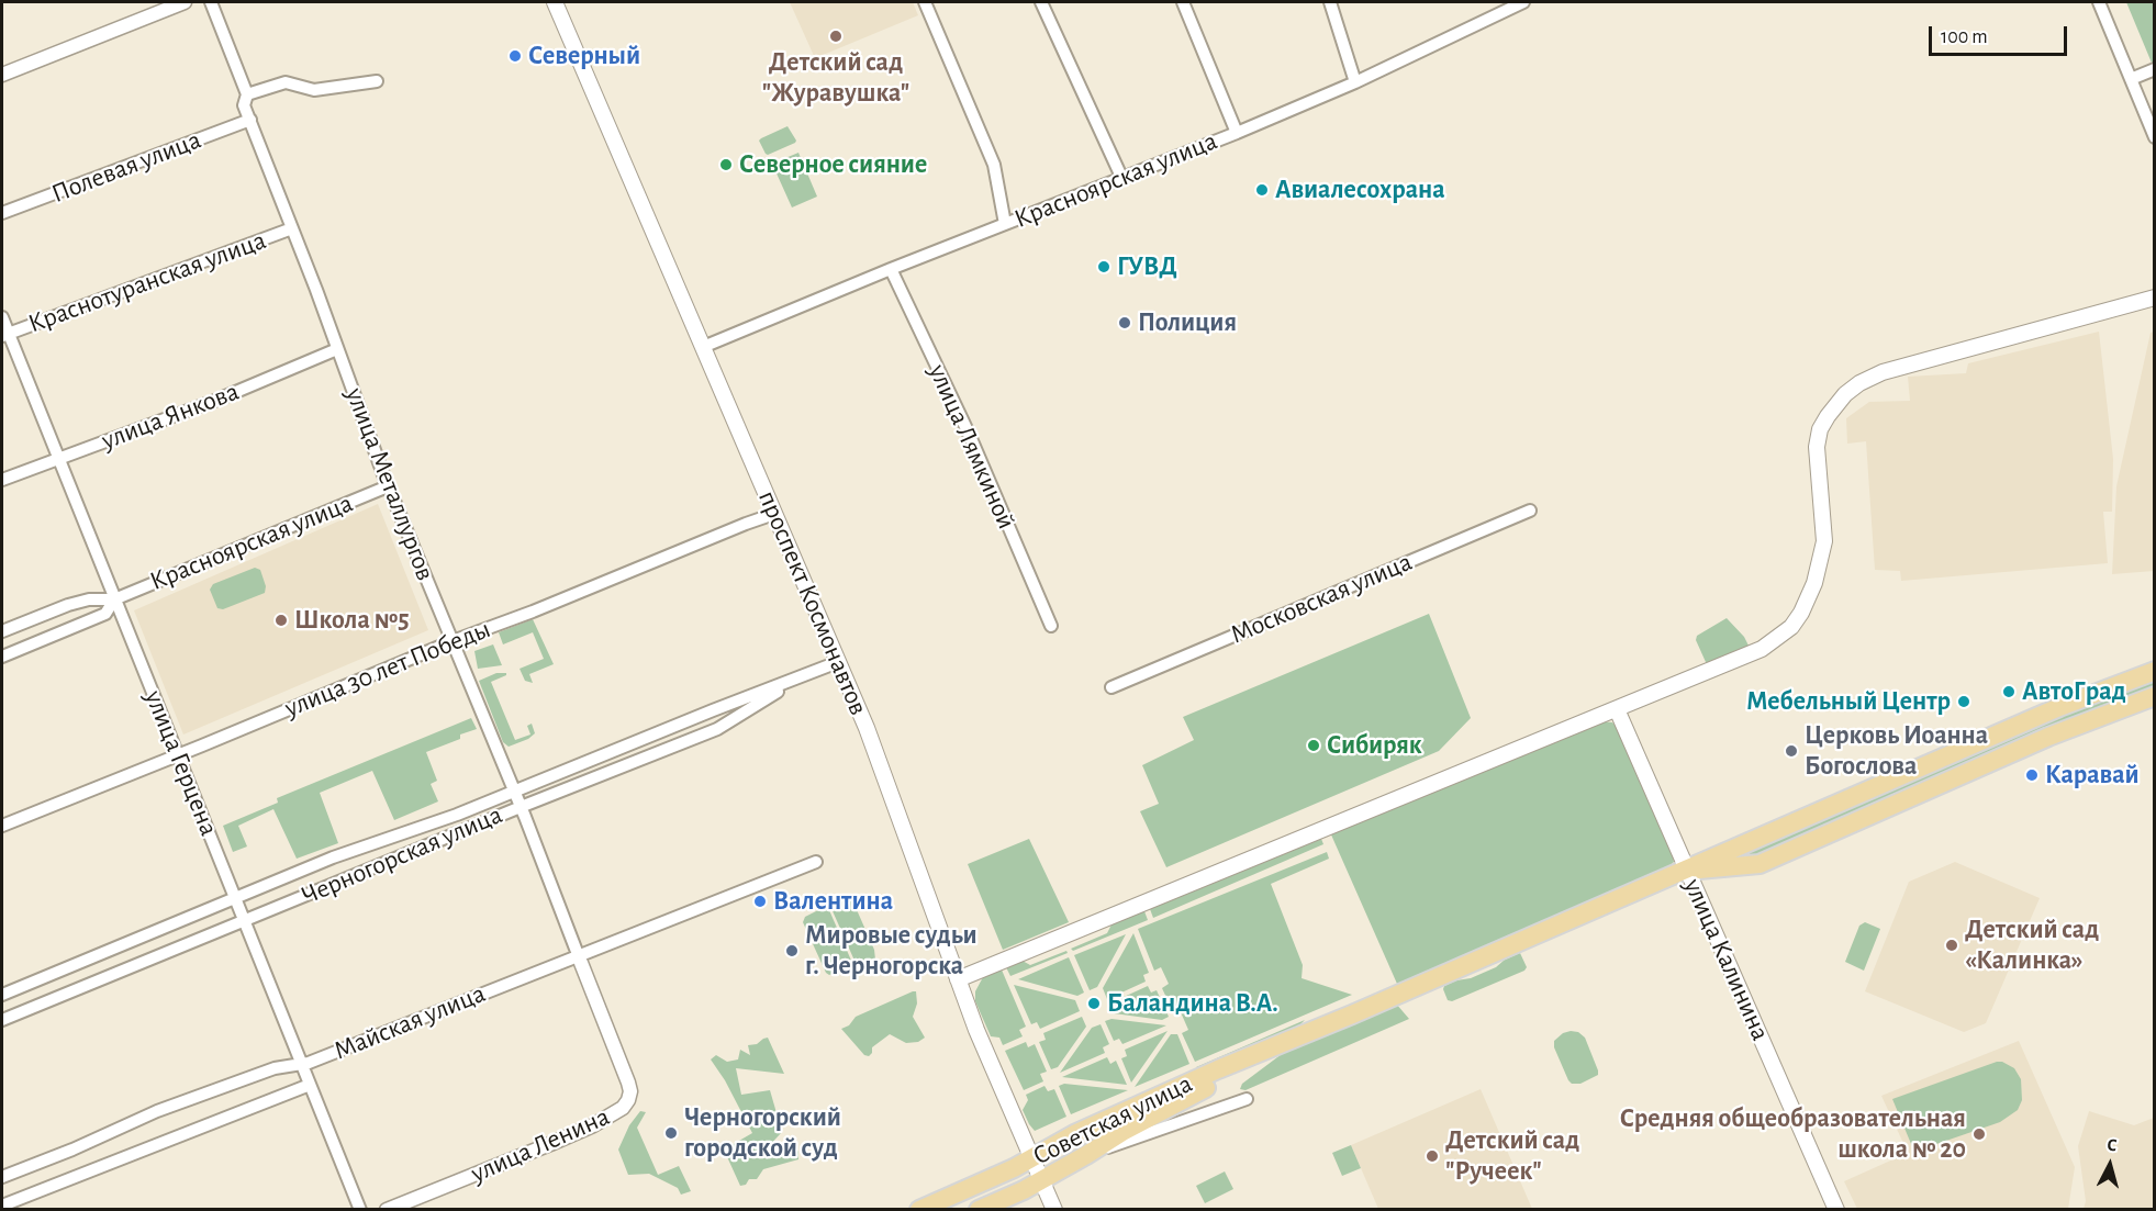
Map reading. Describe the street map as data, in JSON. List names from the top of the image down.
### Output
{
  "streets": {
    "main road": ["проспект Космонавтов", "улица Калинина", "Советская улица"],
    "street": [
      "Полевая улица",
      "Красноярская улица",
      "Краснотуранская улица",
      "улица Янкова",
      "улица Лямкиной",
      "улица Металлургов",
      "Московская улица",
      "улица 30 лет Победы",
      "улица Герцена",
      "Черногорская улица",
      "Майская улица",
      "улица Ленина"
    ]
  },
  "crossings": [
    ["Полевая улица", "улица Металлургов"],
    ["Красноярская улица", "улица Лямкиной"],
    ["Красноярская улица", "улица Металлургов"],
    ["Красноярская улица", "проспект Космонавтов"],
    ["Красноярская улица", "улица Герцена"],
    ["Краснотуранская улица", "улица Металлургов"],
    ["Краснотуранская улица", "улица Герцена"],
    ["улица Янкова", "улица Металлургов"],
    ["улица Янкова", "улица Герцена"],
    ["улица Металлургов", "улица 30 лет Победы"],
    ["улица Металлургов", "Черногорская улица"],
    ["улица Металлургов", "Майская улица"],
    ["улица Металлургов", "улица Ленина"],
    ["проспект Космонавтов", "улица 30 лет Победы"],
    ["проспект Космонавтов", "Черногорская улица"],
    ["проспект Космонавтов", "Советская улица"],
    ["улица 30 лет Победы", "улица Герцена"],
    ["улица Герцена", "Черногорская улица"],
    ["улица Герцена", "Майская улица"],
    ["улица Калинина", "Советская улица"],
    ["Майская улица", "улица Ленина"]
  ],
  "places": [
    "Детский сад \"Журавушка\"",
    "Северный",
    "Северное сияние",
    "Авиалесохрана",
    "ГУВД",
    "Полиция",
    "Школа №5",
    "АвтоГрад",
    "Мебельный Центр",
    "Сибиряк",
    "Церковь Иоанна Богослова",
    "Каравай",
    "Валентина",
    "Детский сад «Калинка»",
    "Мировые судьи г. Черногорска",
    "Баландина В.А.",
    "Черногорский городской суд",
    "Средняя общеобразовательная школа № 20",
    "Детский сад \"Ручеек\""
  ],
  "scale_bar": "100 m",
  "north": "top"
}
